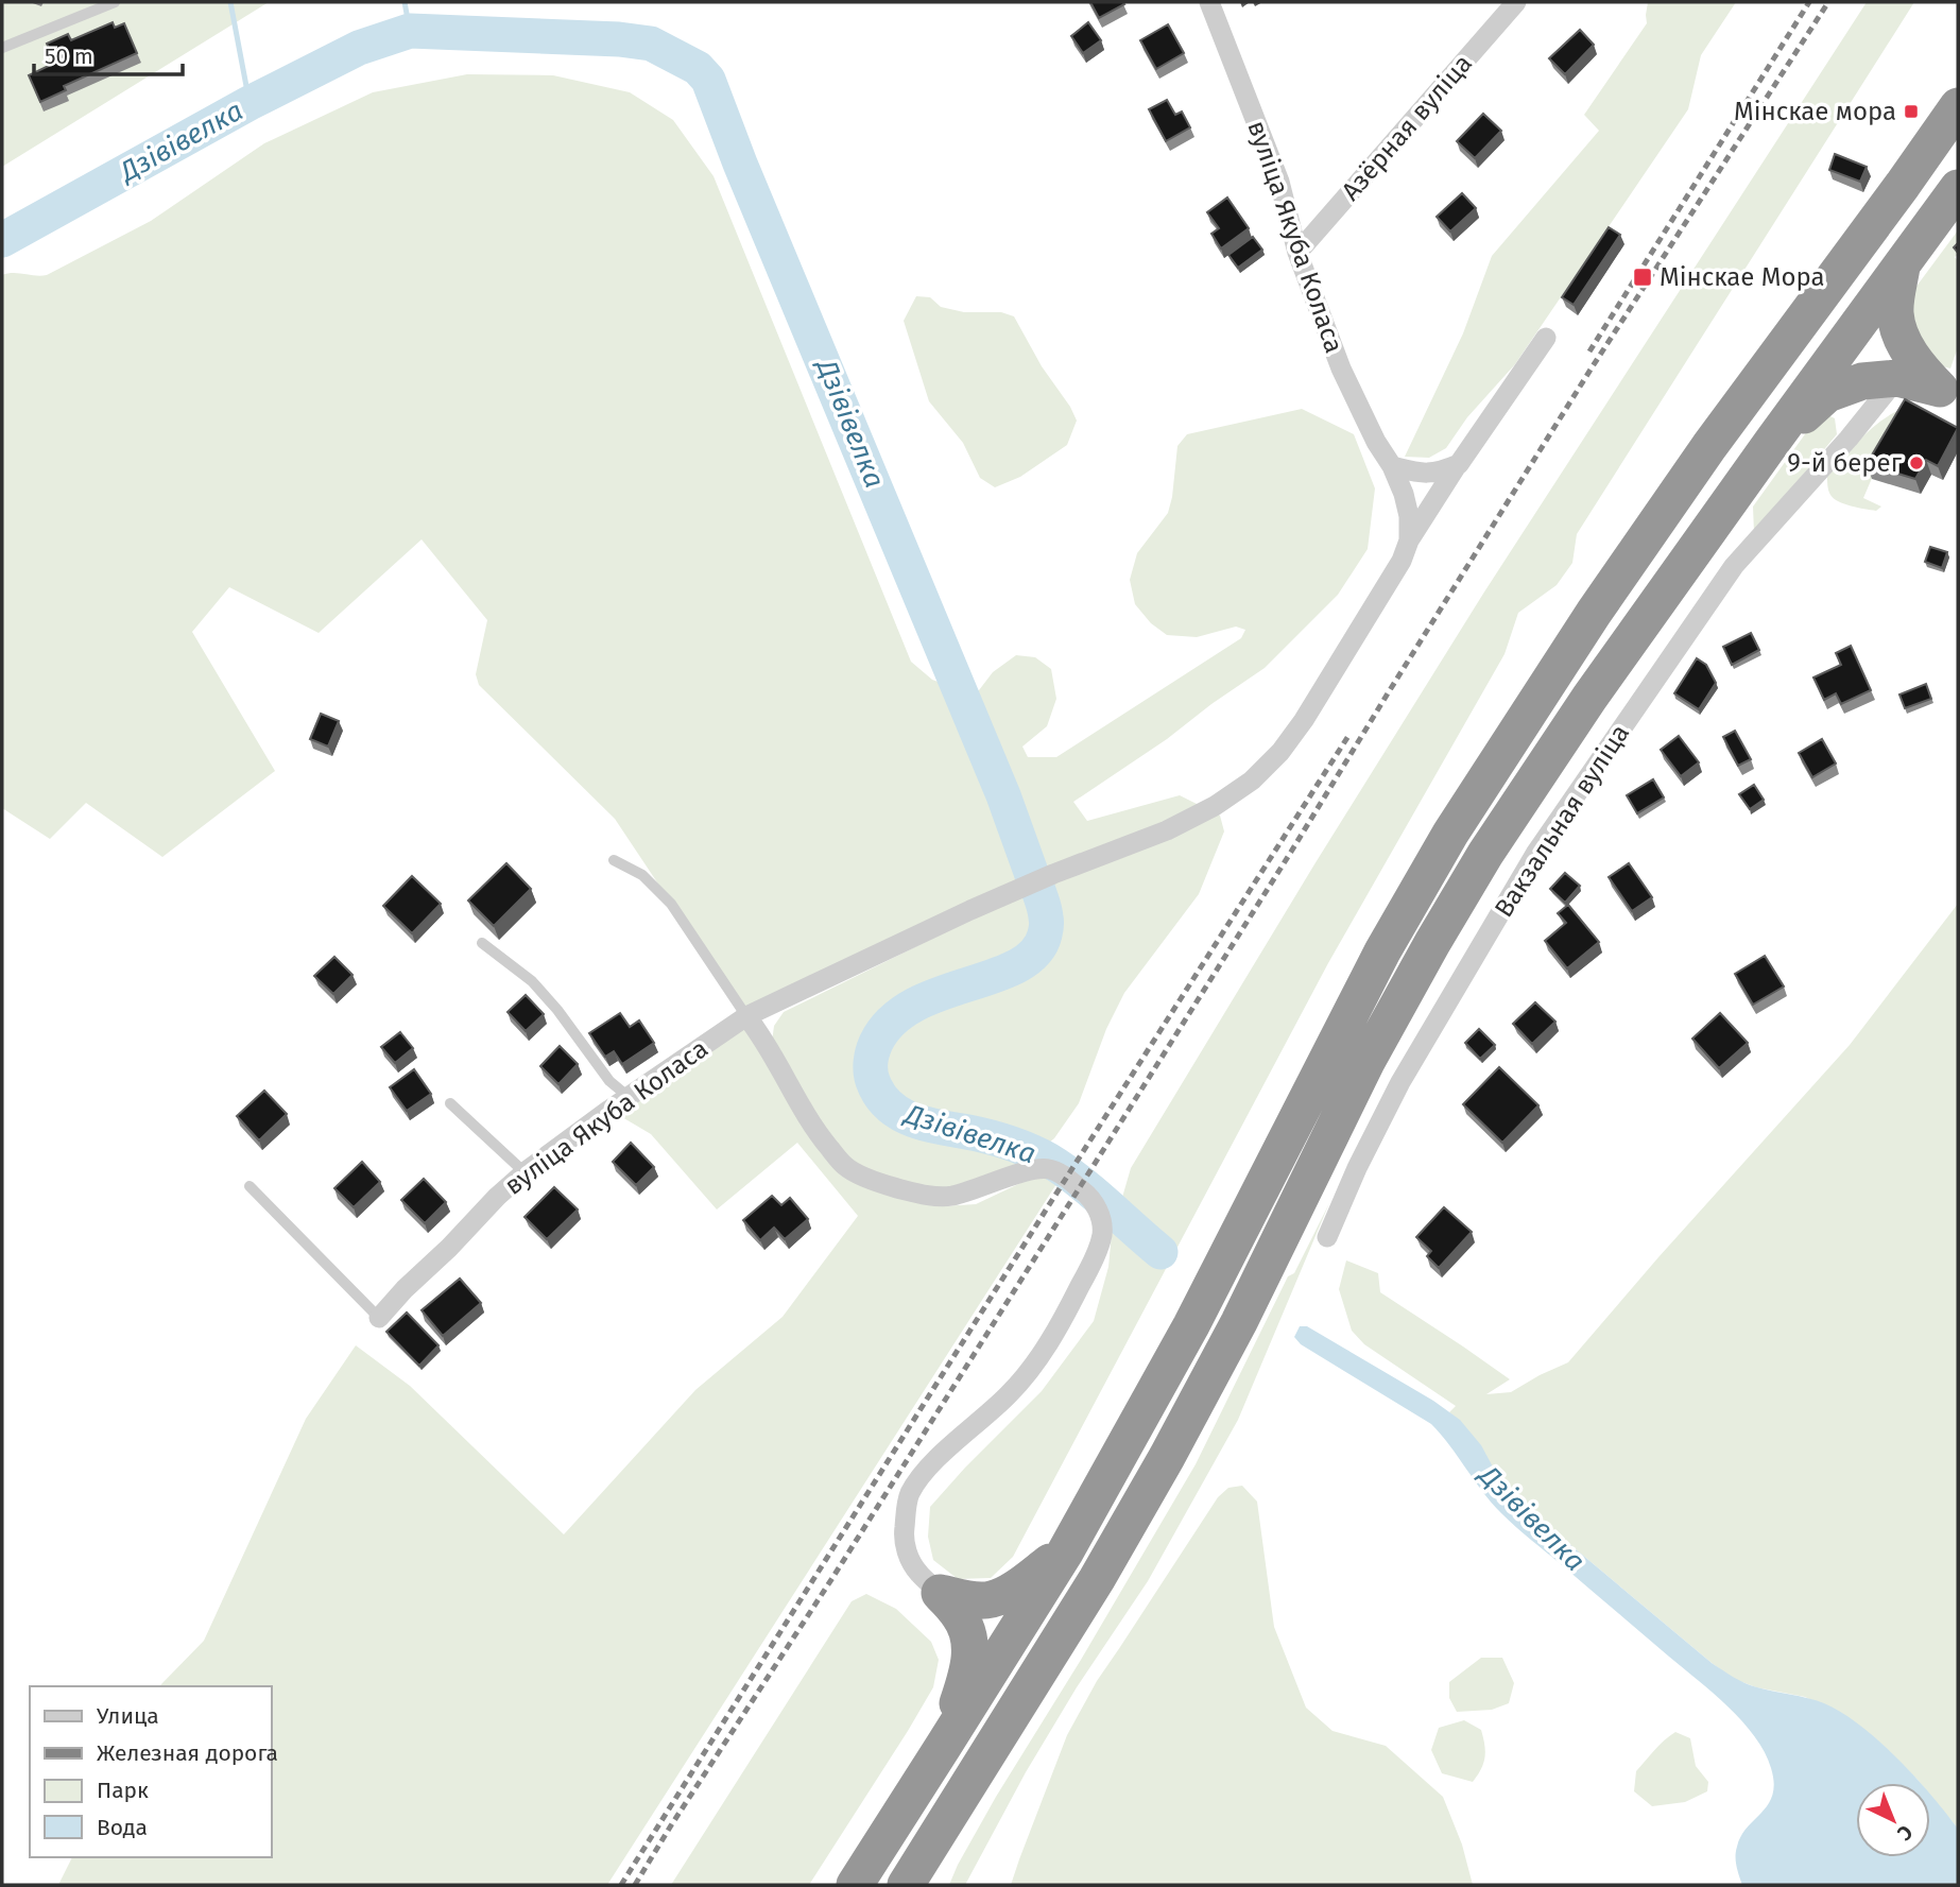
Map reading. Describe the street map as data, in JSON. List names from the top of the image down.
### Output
{
  "streets": {
    "street": ["Азёрная вуліца", "вуліца Якуба Коласа", "Вакзальная вуліца"]
  },
  "crossings": [
    ["Азёрная вуліца", "вуліца Якуба Коласа"]
  ],
  "water": ["Дзівівелка"],
  "places": {
    "transit": ["Мінскае мора", "Мінскае Мора"],
    "other": ["9-й берег"]
  },
  "legend": [
    "Улица",
    "Железная дорога",
    "Парк",
    "Вода"
  ],
  "scale_bar": "50 m",
  "north": "bottom right"
}
